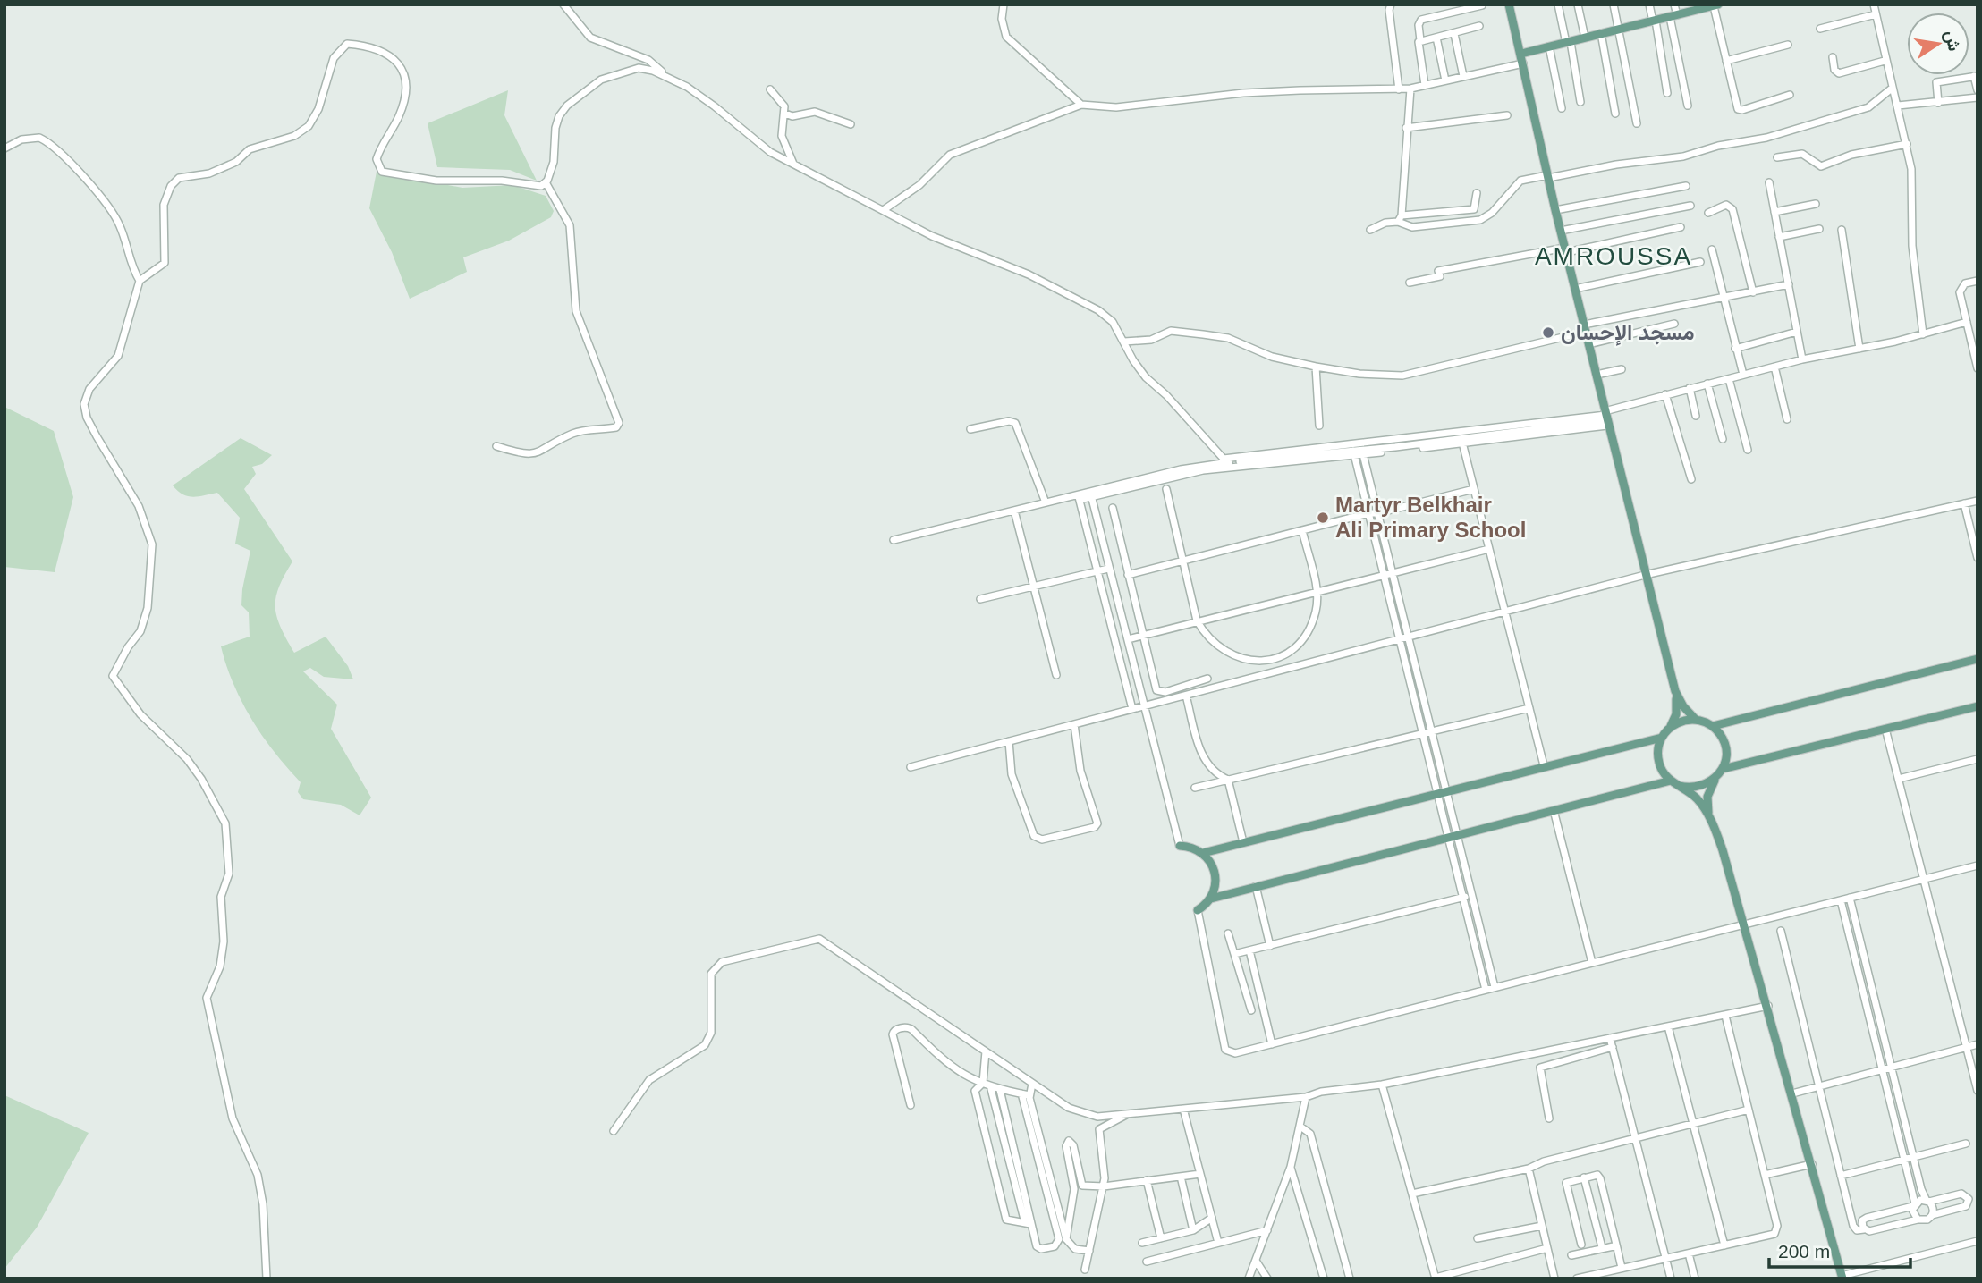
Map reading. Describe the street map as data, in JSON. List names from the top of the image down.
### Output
{
  "districts": ["AMROUSSA"],
  "places": ["مسجد الإحسان", "Martyr Belkhair Ali Primary School"],
  "scale_bar": "200 m",
  "north": "right"
}
